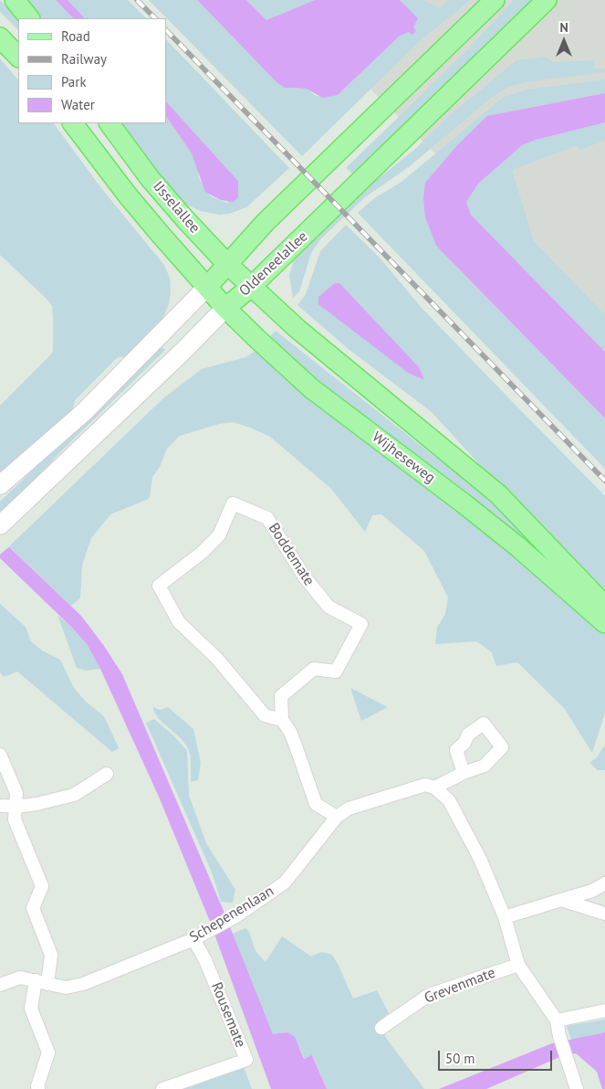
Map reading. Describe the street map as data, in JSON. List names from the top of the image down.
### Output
{
  "streets": {
    "main road": ["IJsselallee", "Oldeneelallee", "Wijheseweg"],
    "street": [
      "Boddemate",
      "Schepenenlaan",
      "Grevenmate",
      "Rousemate"
    ]
  },
  "crossings": [
    ["IJsselallee", "Oldeneelallee"],
    ["IJsselallee", "Wijheseweg"],
    ["Oldeneelallee", "Wijheseweg"],
    ["Boddemate", "Schepenenlaan"],
    ["Schepenenlaan", "Rousemate"]
  ],
  "legend": [
    "Road",
    "Railway",
    "Park",
    "Water"
  ],
  "scale_bar": "50 m",
  "north": "top"
}
